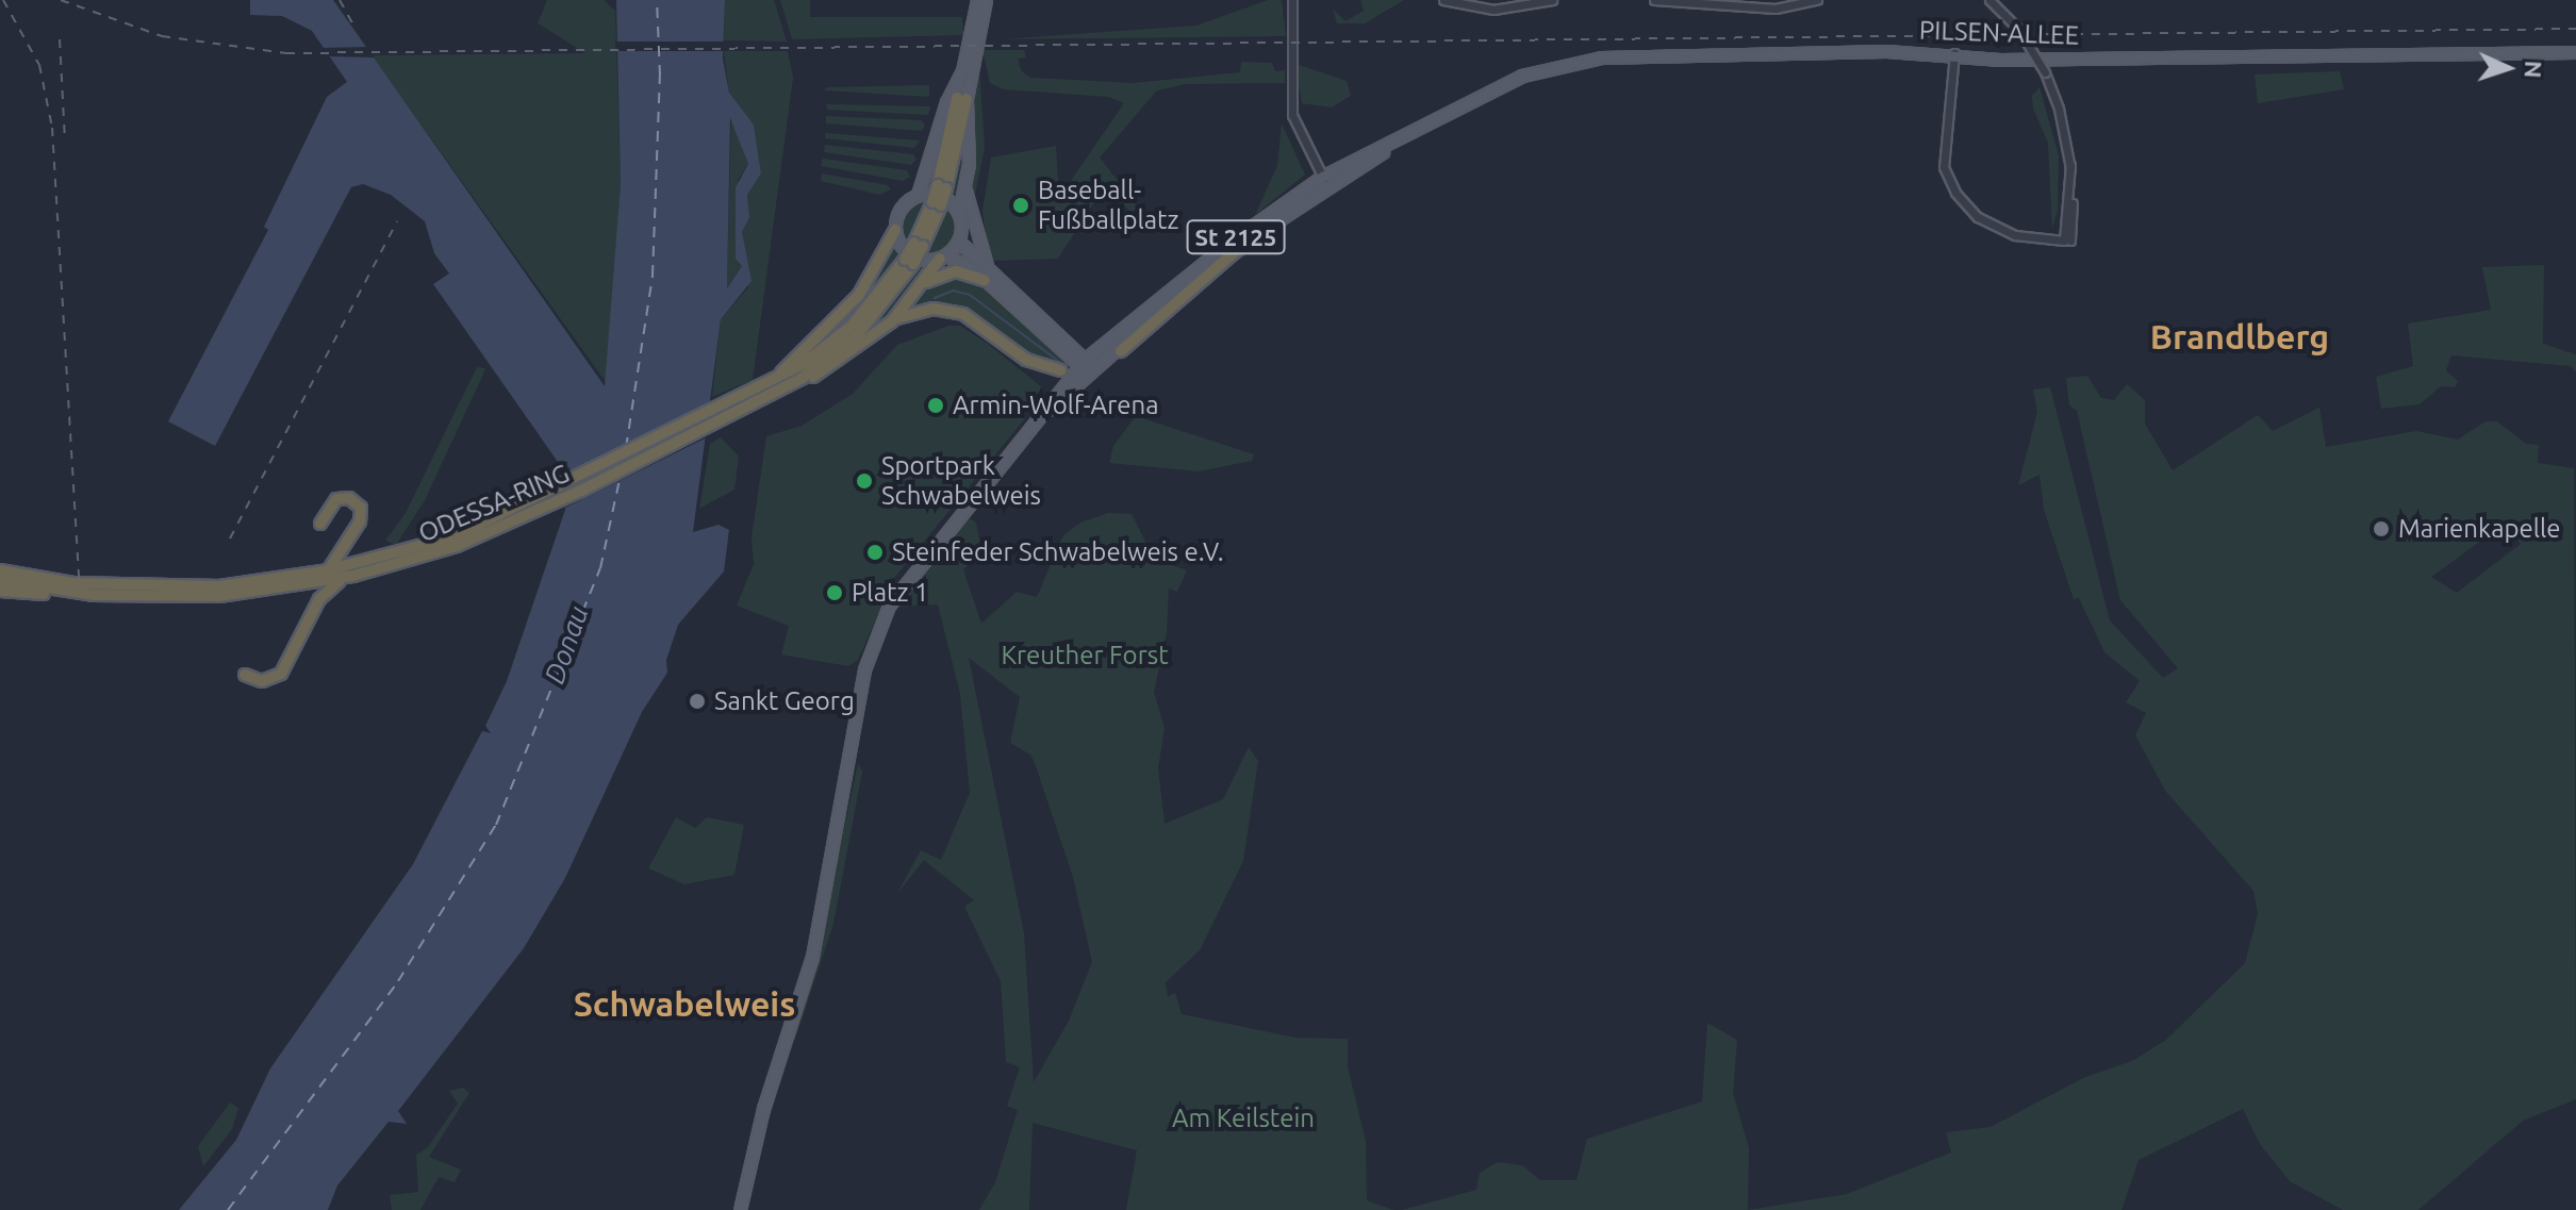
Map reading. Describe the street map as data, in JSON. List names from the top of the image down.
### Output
{
  "streets": {
    "highway": ["ODESSA-RING"],
    "main road": ["PILSEN-ALLEE", "St 2125"]
  },
  "crossings": [
    ["PILSEN-ALLEE", "St 2125"]
  ],
  "districts": ["Brandlberg", "Schwabelweis"],
  "water": ["Donau"],
  "parks": ["Kreuther Forst", "Am Keilstein"],
  "places": [
    "Baseball- Fußballplatz",
    "Armin-Wolf-Arena",
    "Sportpark Schwabelweis",
    "Marienkapelle",
    "Steinfeder Schwabelweis e.V.",
    "Platz 1",
    "Sankt Georg"
  ],
  "north": "right"
}
